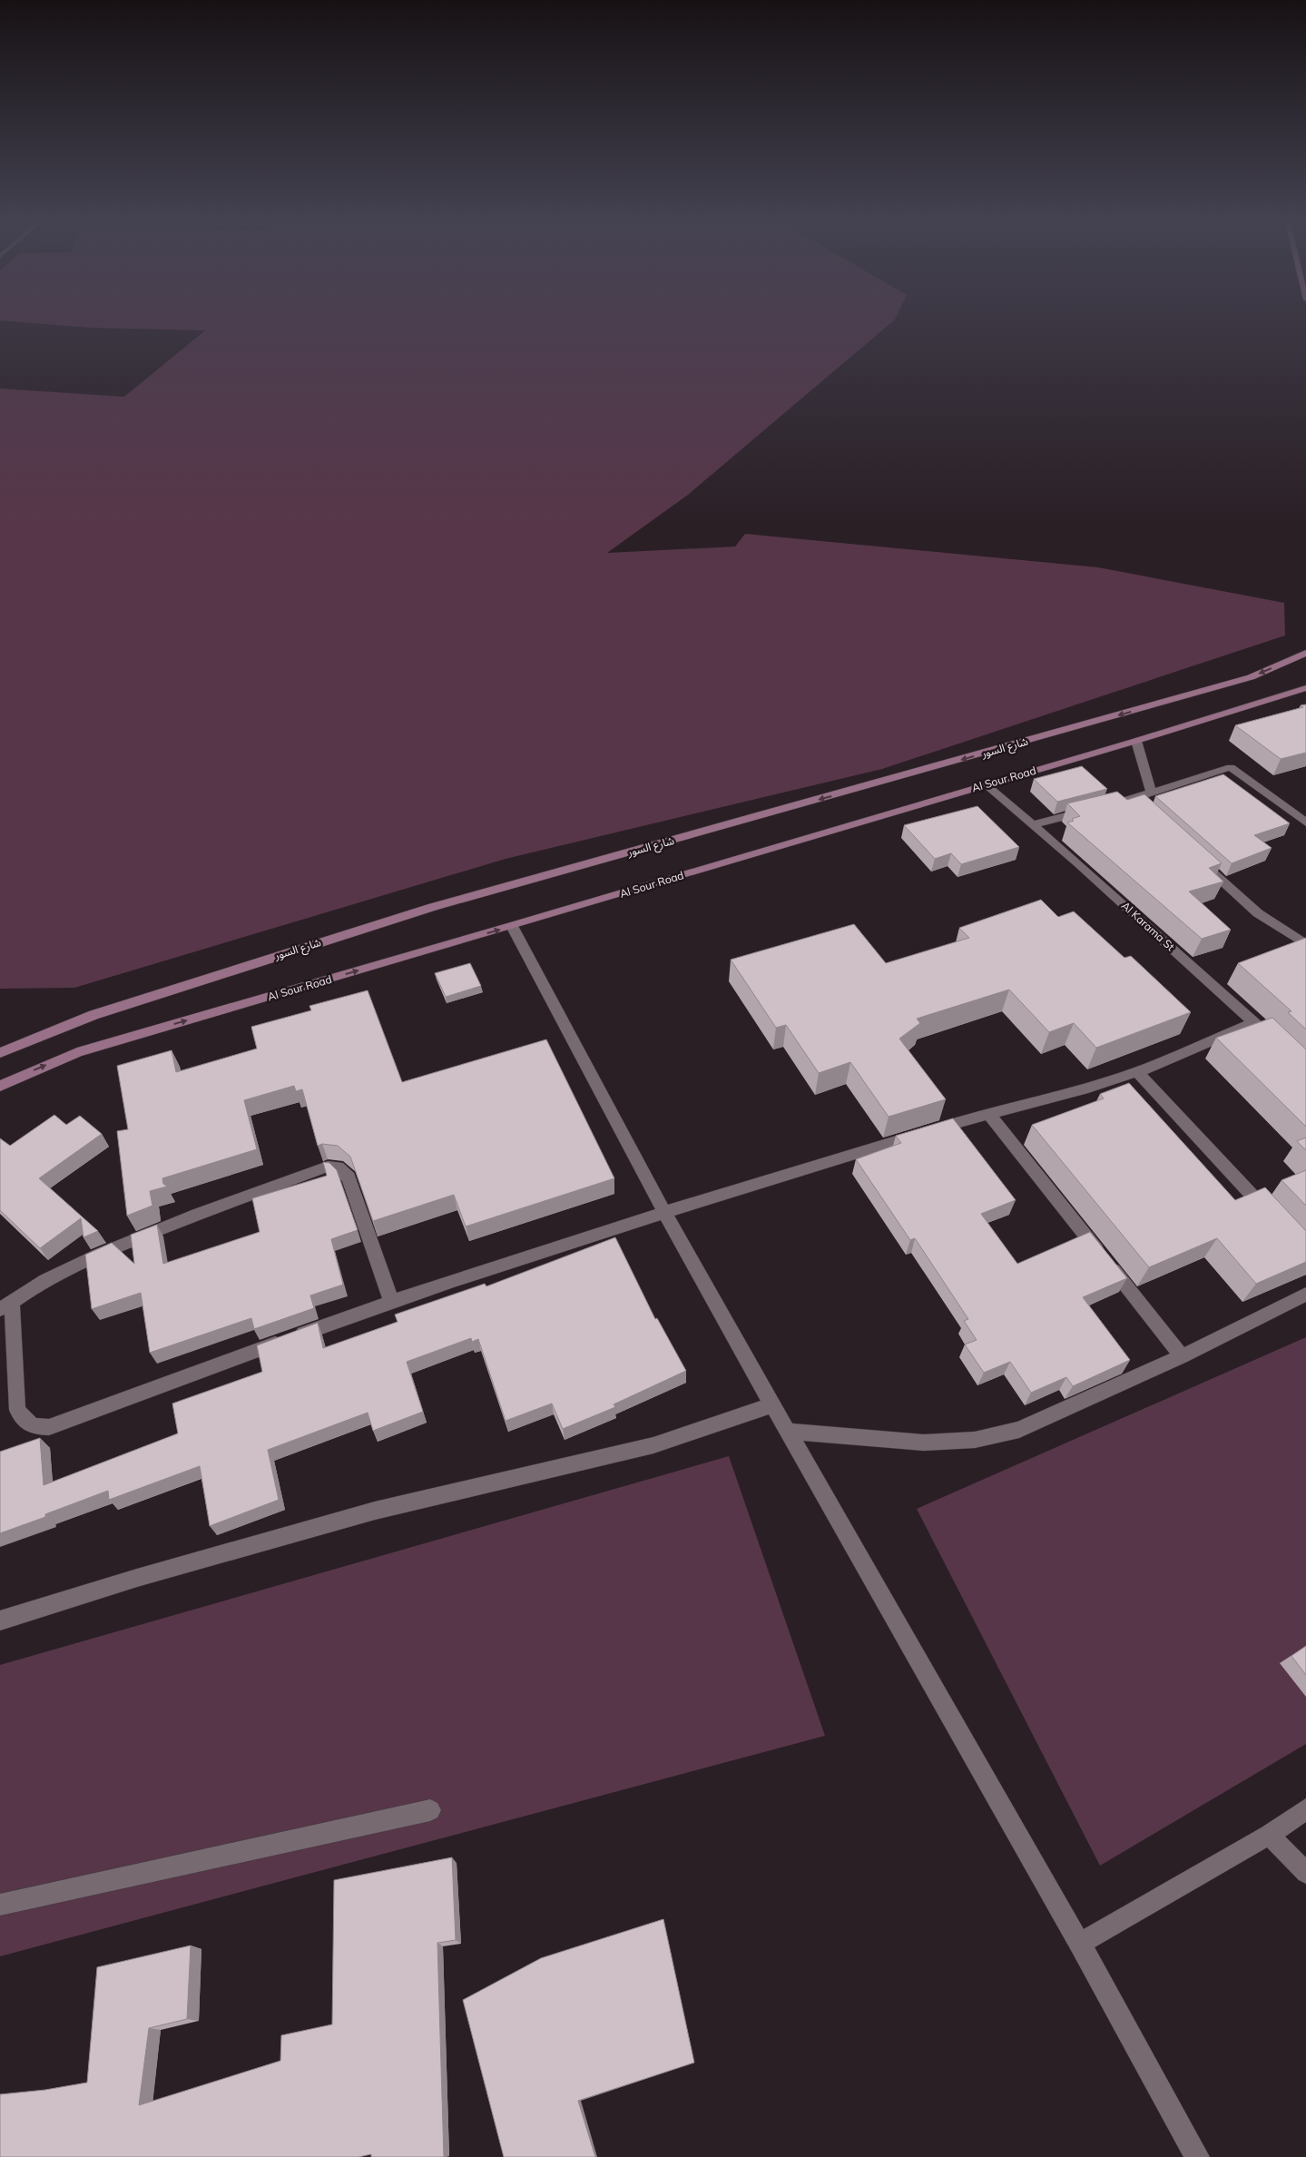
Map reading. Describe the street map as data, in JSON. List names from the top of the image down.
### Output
{
  "streets": {
    "main road": ["شارع السور", "Al Sour Road"],
    "street": ["Al Karama St"]
  },
  "crossings": [
    ["Al Sour Road", "Al Karama St"]
  ],
  "one_way": ["شارع السور", "Al Sour Road"]
}
